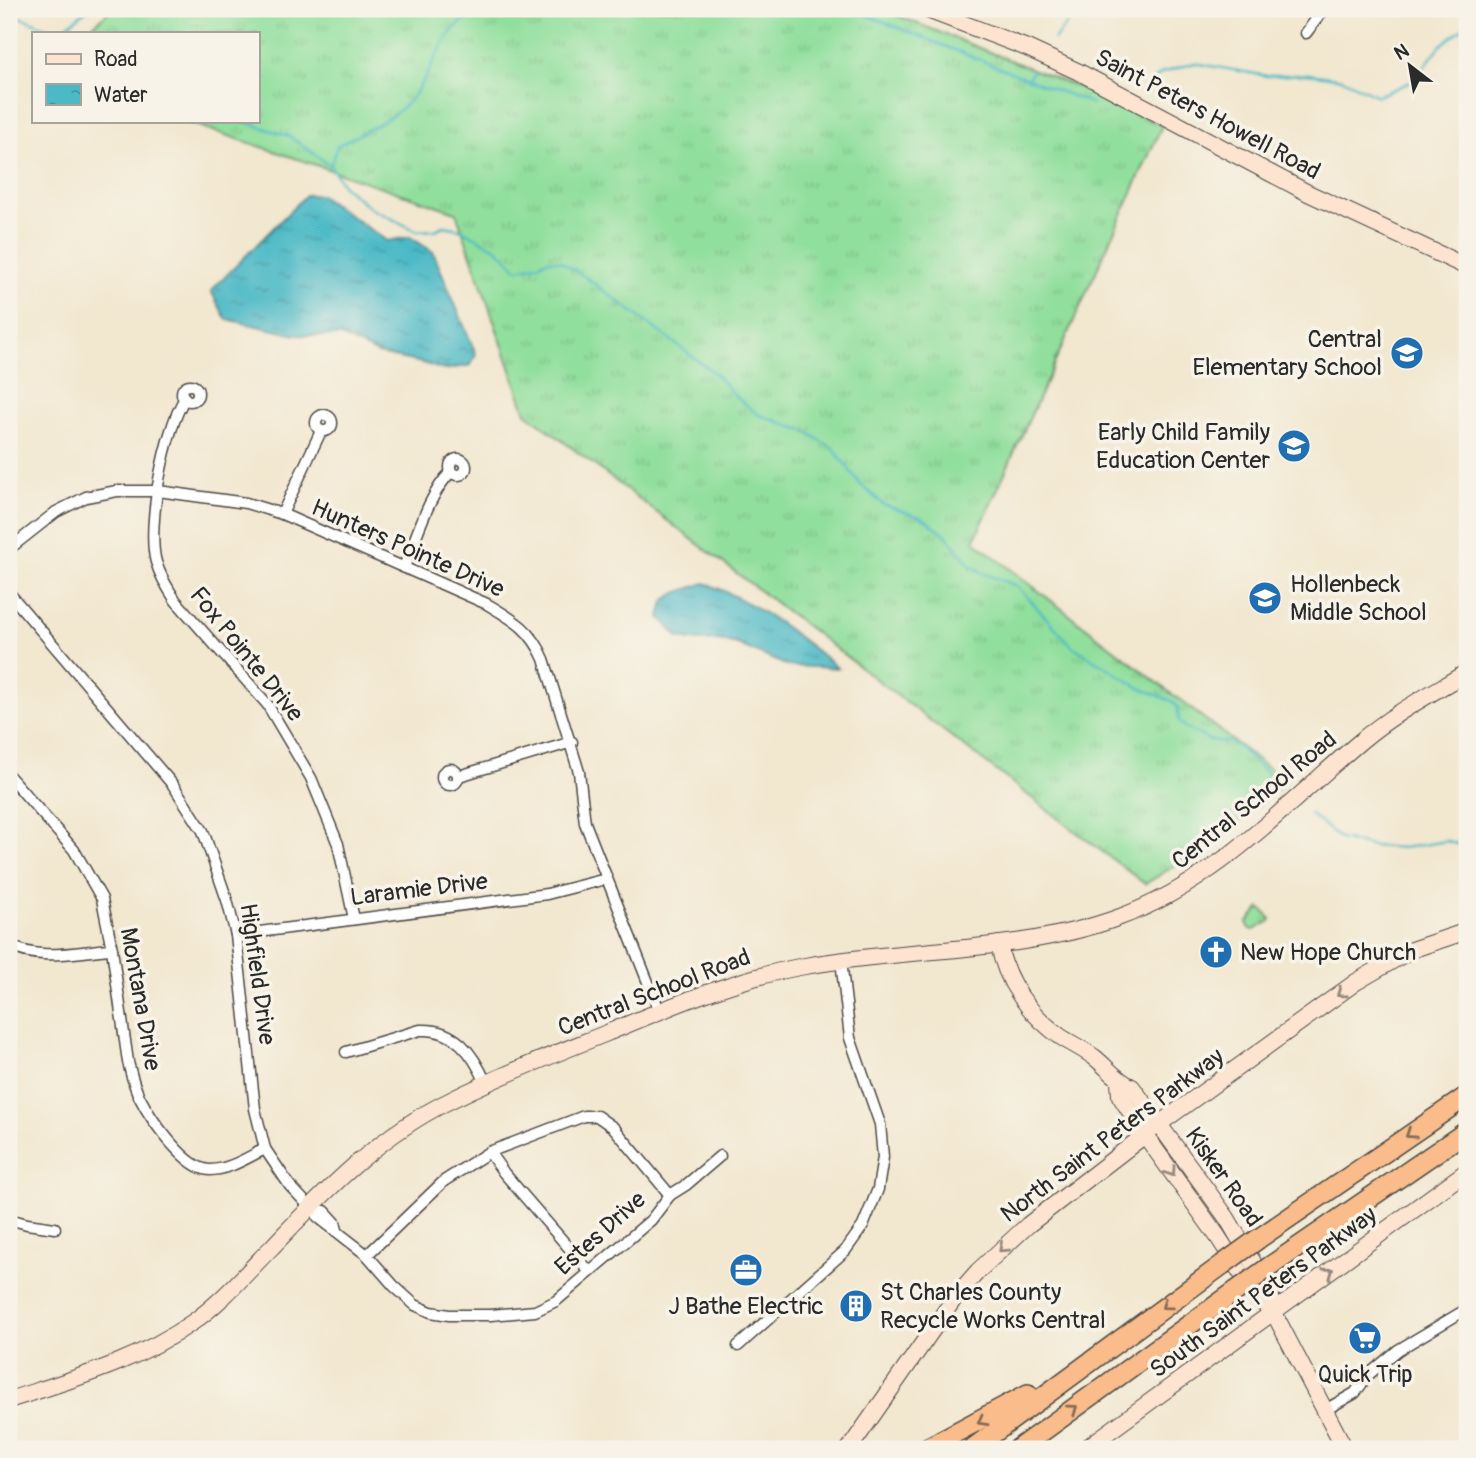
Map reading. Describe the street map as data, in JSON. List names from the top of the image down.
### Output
{
  "streets": {
    "main road": [
      "Saint Peters Howell Road",
      "Central School Road",
      "North Saint Peters Parkway",
      "Kisker Road",
      "South Saint Peters Parkway"
    ],
    "street": [
      "Hunters Pointe Drive",
      "Fox Pointe Drive",
      "Laramie Drive",
      "Highfield Drive",
      "Montana Drive",
      "Estes Drive"
    ]
  },
  "crossings": [
    ["Hunters Pointe Drive", "Fox Pointe Drive"],
    ["Hunters Pointe Drive", "Central School Road"],
    ["Hunters Pointe Drive", "Laramie Drive"],
    ["Fox Pointe Drive", "Laramie Drive"],
    ["Central School Road", "Highfield Drive"],
    ["Central School Road", "Kisker Road"],
    ["Central School Road", "Estes Drive"],
    ["Laramie Drive", "Highfield Drive"],
    ["Highfield Drive", "Montana Drive"],
    ["Highfield Drive", "Estes Drive"],
    ["North Saint Peters Parkway", "Kisker Road"],
    ["Kisker Road", "South Saint Peters Parkway"]
  ],
  "one_way": ["North Saint Peters Parkway", "South Saint Peters Parkway"],
  "places": {
    "school or university": ["Central Elementary School", "Early Child Family Education Center", "Hollenbeck Middle School"],
    "church": ["New Hope Church"],
    "office": ["J Bathe Electric"],
    "building": ["St Charles County Recycle Works Central"],
    "supermarket": ["Quick Trip"]
  },
  "legend": ["Road", "Water"],
  "north": "top left"
}
